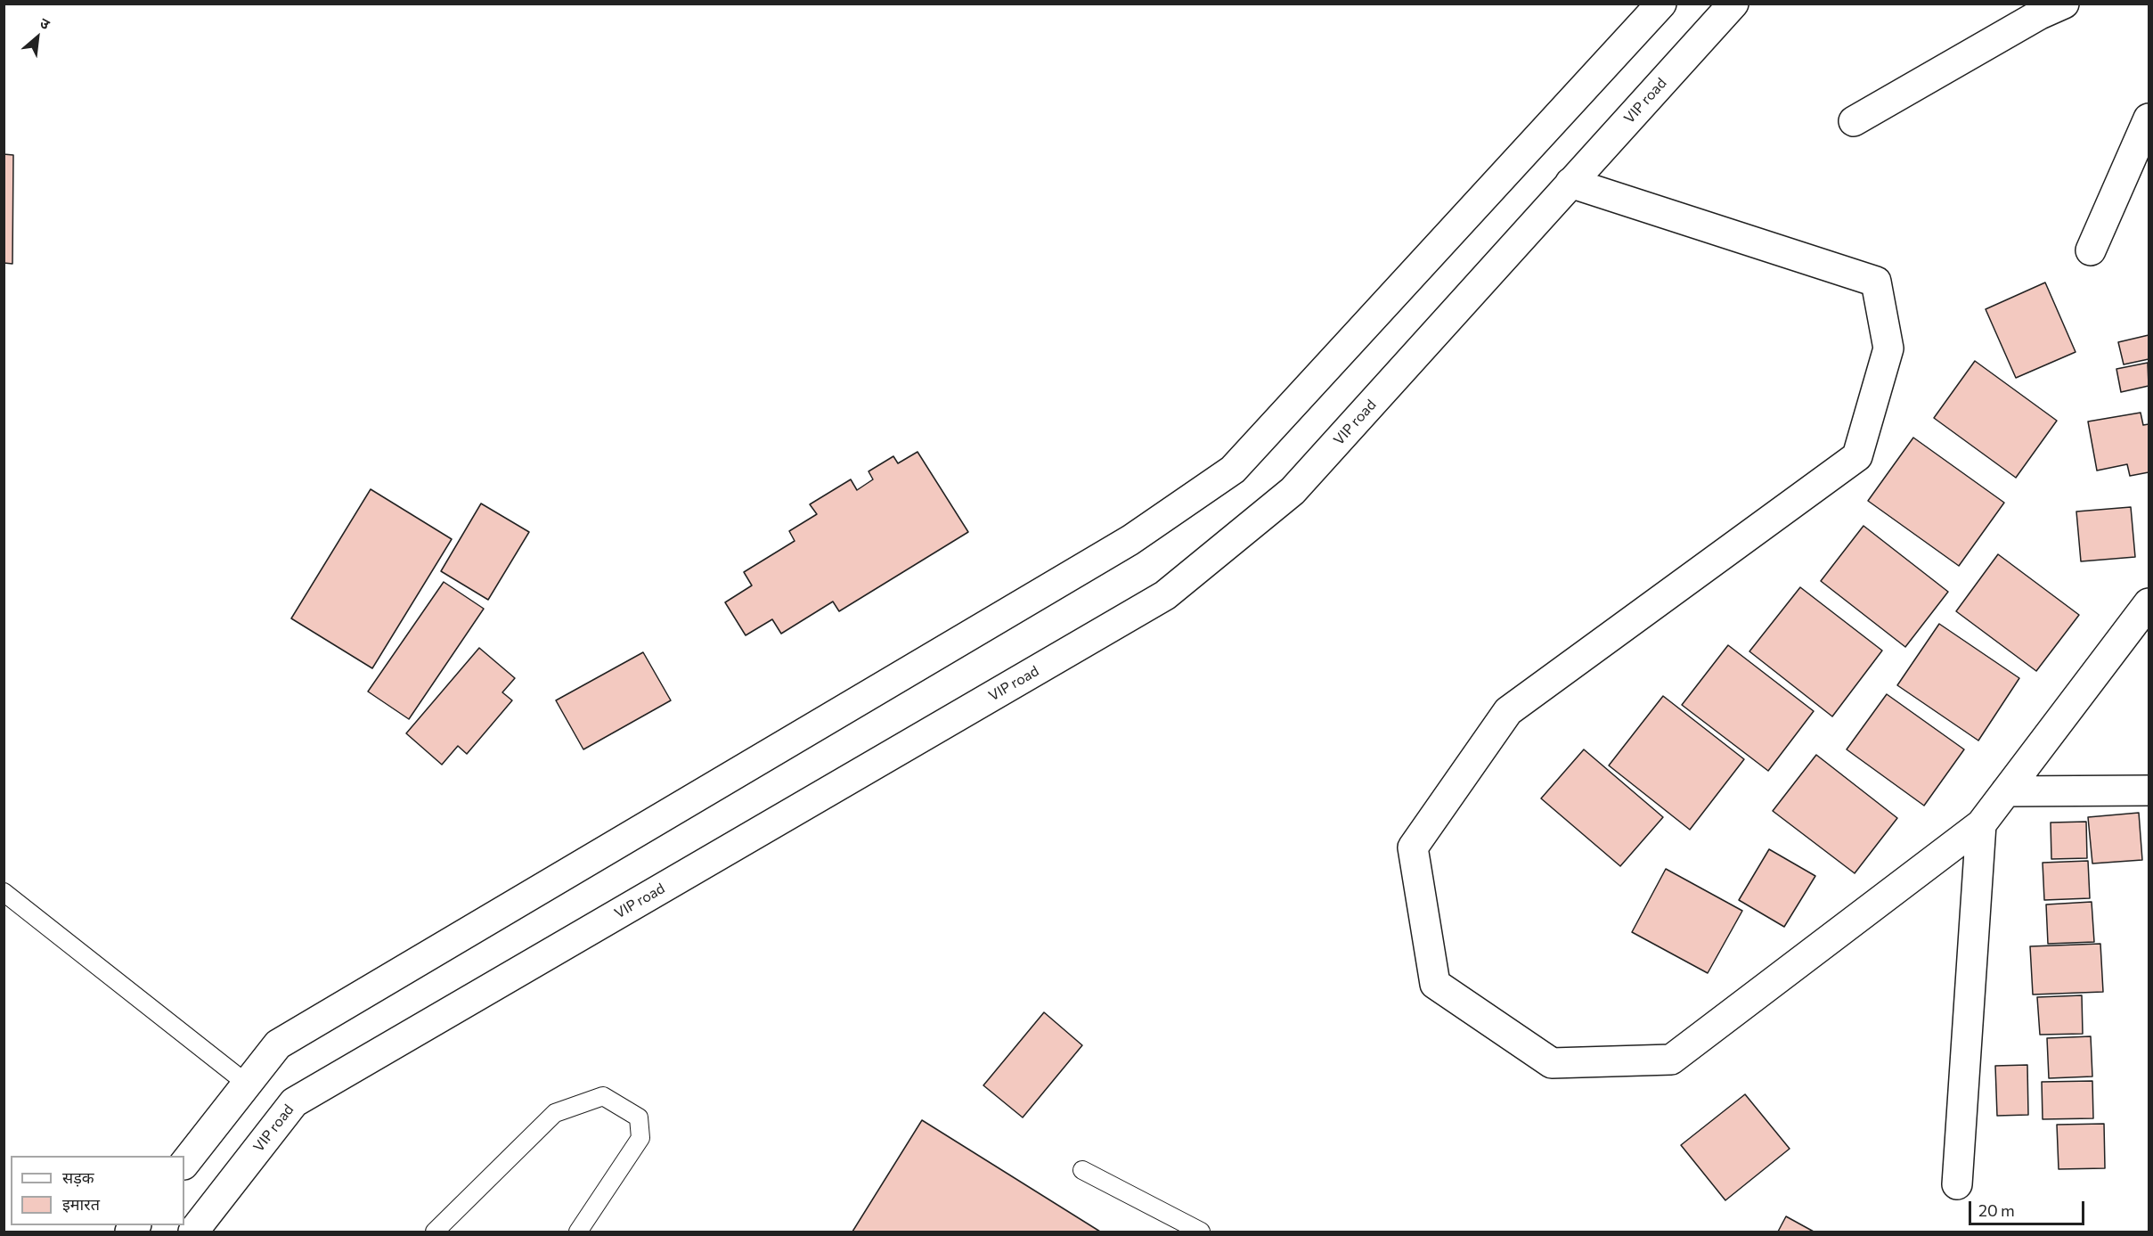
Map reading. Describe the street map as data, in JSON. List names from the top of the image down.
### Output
{
  "streets": {
    "main road": ["VIP road"]
  },
  "legend": ["सड़क", "इमारत"],
  "scale_bar": "20 m",
  "north": "top right"
}
